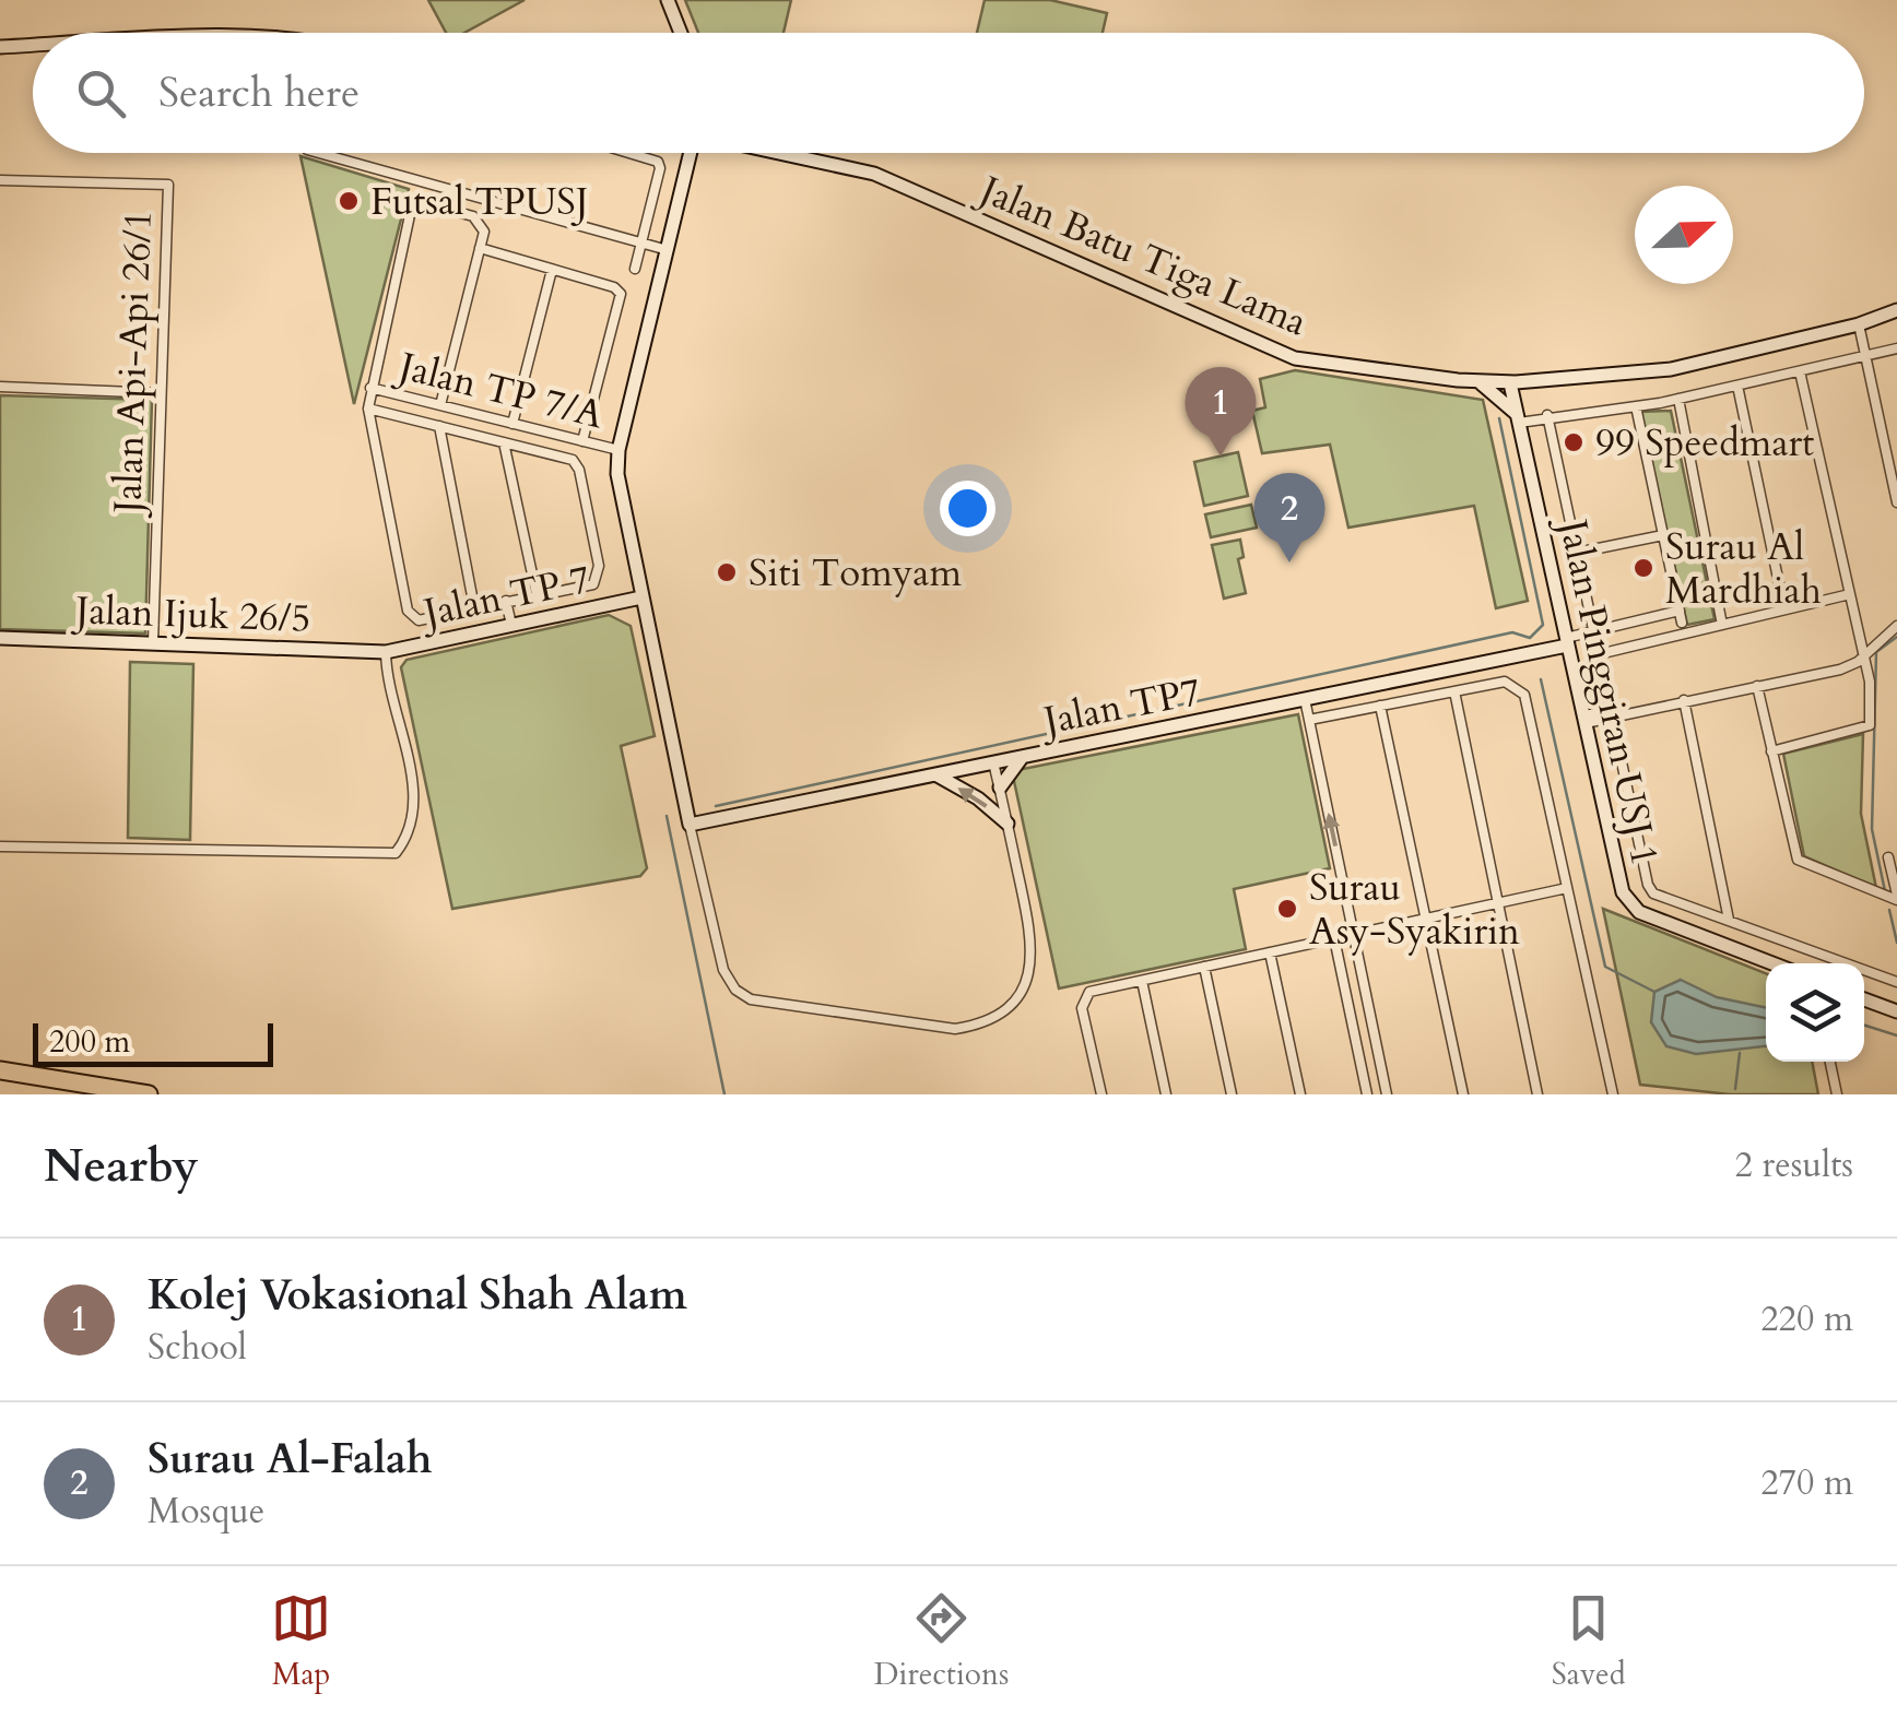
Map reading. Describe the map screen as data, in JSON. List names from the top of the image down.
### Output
{
  "streets": {
    "street": [
      "Jalan Batu Tiga Lama",
      "Jalan Api-Api 26/1",
      "Jalan TP 7/A",
      "Jalan TP 7",
      "Jalan Ijuk 26/5",
      "Jalan Pinggiran USJ 1",
      "Jalan TP7"
    ]
  },
  "crossings": [
    ["Jalan Batu Tiga Lama", "Jalan Pinggiran USJ 1"],
    ["Jalan Api-Api 26/1", "Jalan Ijuk 26/5"],
    ["Jalan TP 7", "Jalan Ijuk 26/5"],
    ["Jalan Pinggiran USJ 1", "Jalan TP7"]
  ],
  "places": [
    "Futsal TPUSJ",
    "99 Speedmart",
    "Surau Al Mardhiah",
    "Siti Tomyam",
    "Surau Asy-Syakirin"
  ],
  "scale_bar": "200 m",
  "north": "right",
  "page": {
    "search": "Search here",
    "pins": ["1", "2"],
    "scale": "200 m",
    "heading": ["Nearby", "2 results"],
    "list": [
      {
        "mark": "1",
        "name": "Kolej Vokasional Shah Alam",
        "note": "School",
        "value": "220 m"
      },
      {
        "mark": "2",
        "name": "Surau Al-Falah",
        "note": "Mosque",
        "value": "270 m"
      }
    ],
    "nav": ["Map", "Directions", "Saved"]
  }
}
